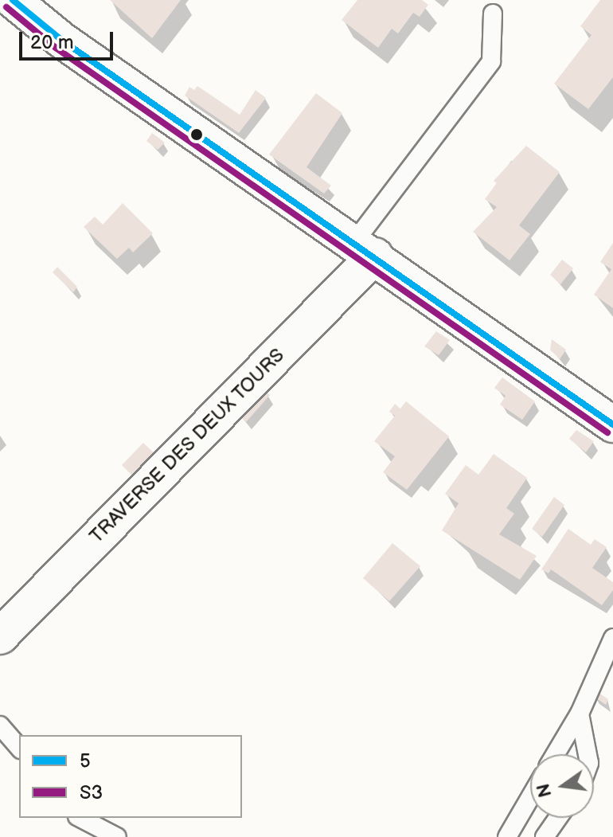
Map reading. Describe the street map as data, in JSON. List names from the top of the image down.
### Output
{
  "streets": {
    "street": ["TRAVERSE DES DEUX TOURS"]
  },
  "lines": ["transit line 5", "transit line S3"],
  "legend": ["5", "S3"],
  "scale_bar": "20 m",
  "north": "left"
}
